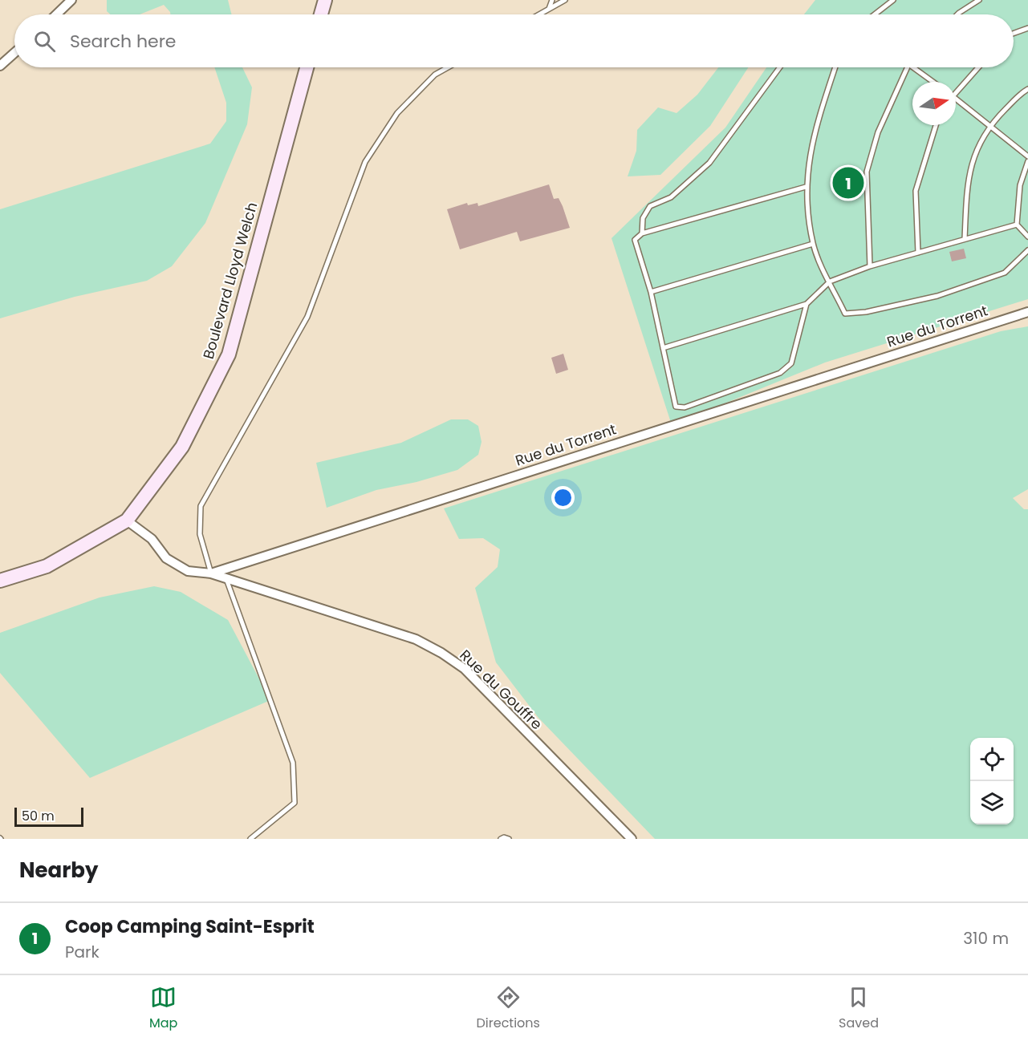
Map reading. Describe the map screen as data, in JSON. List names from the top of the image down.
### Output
{
  "streets": {
    "main road": ["Boulevard Lloyd Welch"],
    "street": ["Rue du Torrent", "Rue du Gouffre"]
  },
  "crossings": [
    ["Boulevard Lloyd Welch", "Rue du Torrent"],
    ["Rue du Torrent", "Rue du Gouffre"]
  ],
  "scale_bar": "50 m",
  "north": "right",
  "page": {
    "search": "Search here",
    "pins": "1",
    "scale": "50 m",
    "heading": "Nearby",
    "list": [
      {
        "mark": "1",
        "name": "Coop Camping Saint-Esprit",
        "note": "Park",
        "value": "310 m"
      }
    ],
    "nav": ["Map", "Directions", "Saved"]
  }
}
